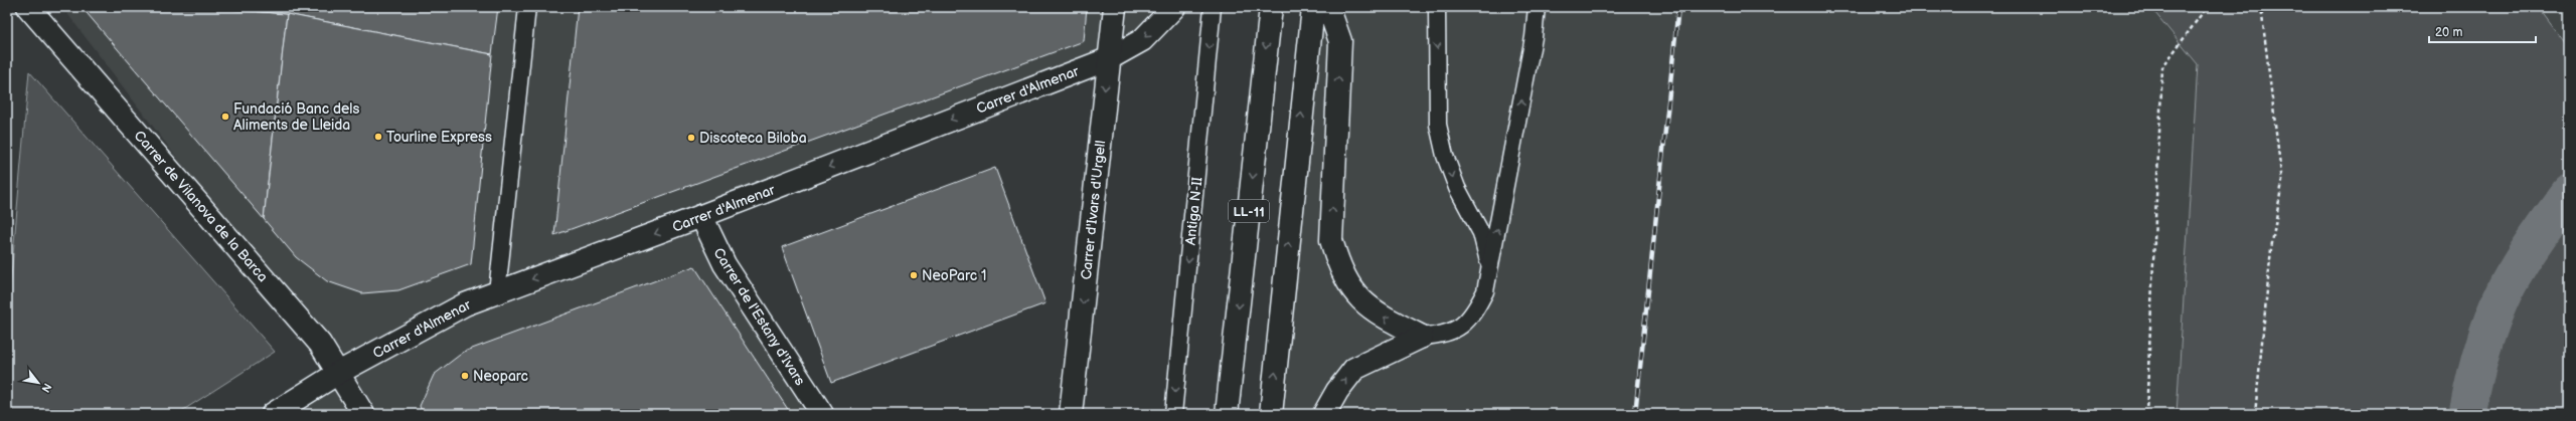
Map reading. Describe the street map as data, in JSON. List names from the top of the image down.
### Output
{
  "streets": {
    "main road": [
      "Carrer d'Almenar",
      "Carrer de Vilanova de la Barca",
      "Carrer d'Ivars d'Urgell",
      "LL-11",
      "Carrer de l'Estany d'Ivars"
    ],
    "lane": ["Antiga N-II"]
  },
  "crossings": [
    ["Carrer d'Almenar", "Carrer de Vilanova de la Barca"],
    ["Carrer d'Almenar", "Carrer d'Ivars d'Urgell"],
    ["Carrer d'Almenar", "Carrer de l'Estany d'Ivars"]
  ],
  "one_way": ["Carrer d'Almenar", "Antiga N-II"],
  "places": [
    "Fundació Banc dels Aliments de Lleida",
    "Tourline Express",
    "Discoteca Biloba",
    "NeoParc 1",
    "Neoparc"
  ],
  "scale_bar": "20 m",
  "north": "bottom right"
}
